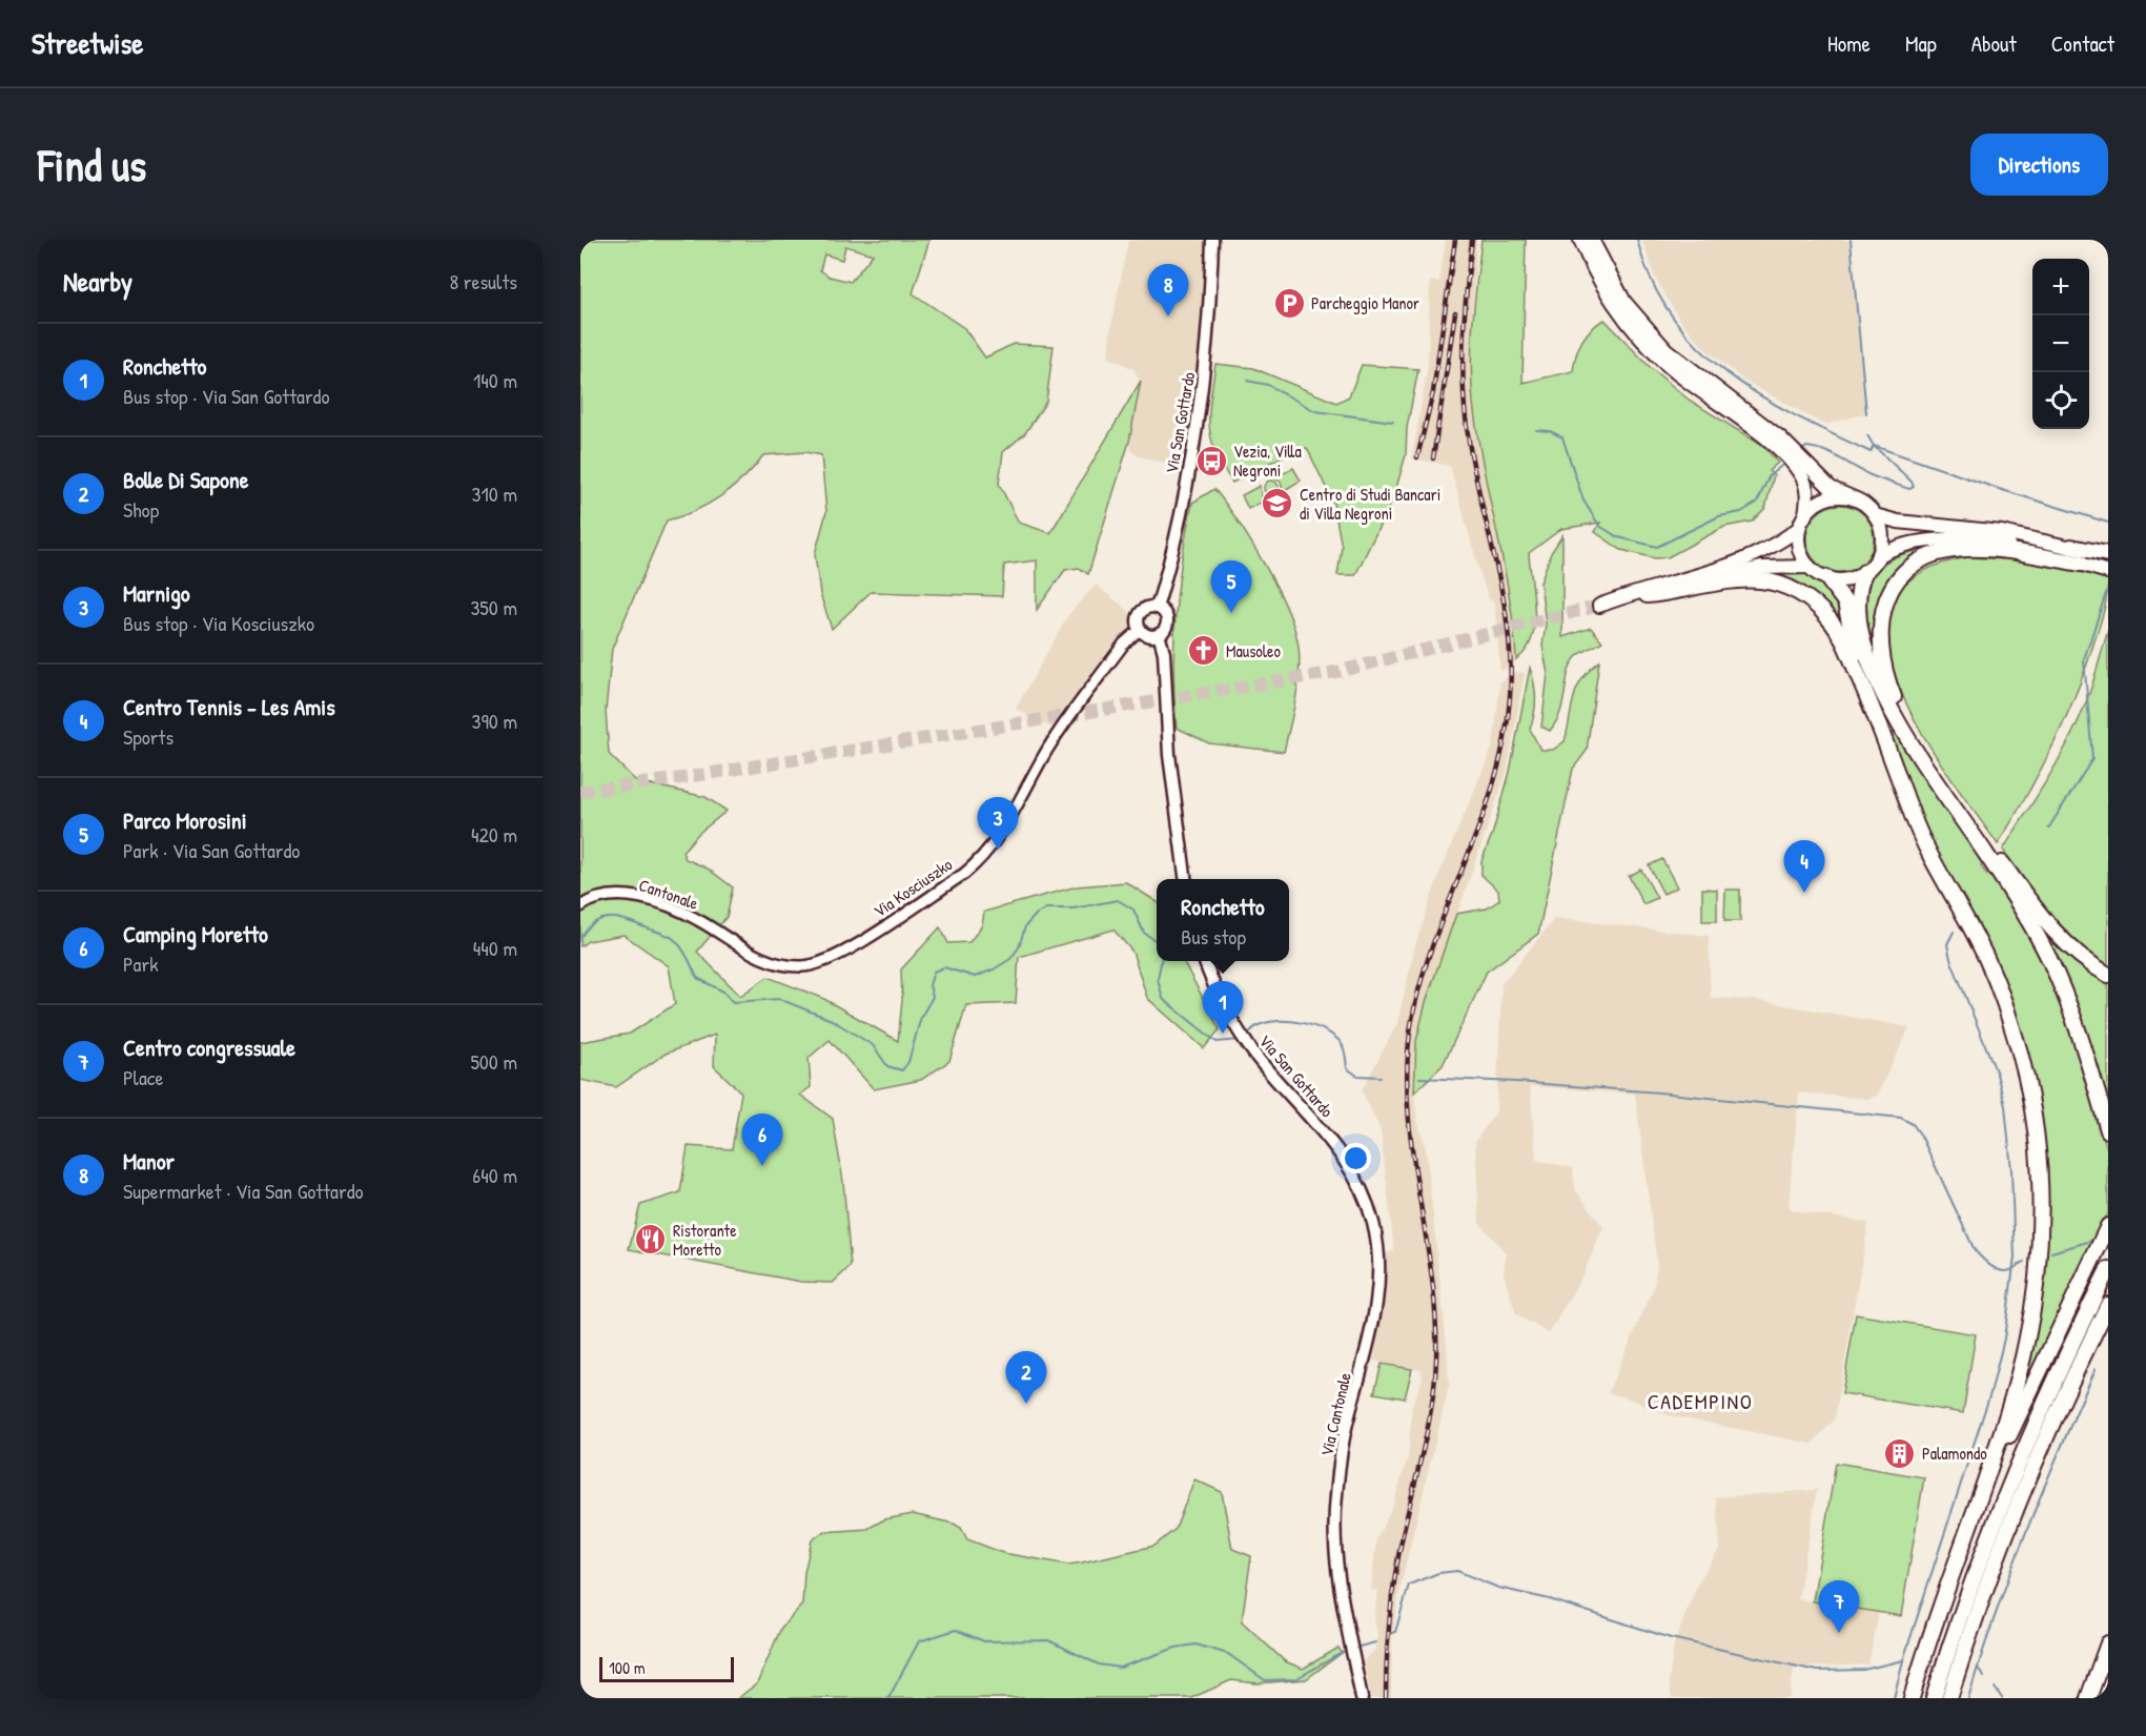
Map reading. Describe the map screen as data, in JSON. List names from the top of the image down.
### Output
{
  "streets": {
    "main road": ["Via San Gottardo", "Via Cantonale"],
    "street": ["Via Kosciuszko", "Cantonale"]
  },
  "crossings": [
    ["Via San Gottardo", "Via Kosciuszko"],
    ["Via San Gottardo", "Via Cantonale"],
    ["Via Kosciuszko", "Cantonale"]
  ],
  "districts": ["CADEMPINO"],
  "places": {
    "parking": ["Parcheggio Manor"],
    "bus stop": ["Vezia, Villa Negroni"],
    "school or university": ["Centro di Studi Bancari di Villa Negroni"],
    "church": ["Mausoleo"],
    "restaurant": ["Ristorante Moretto"],
    "building": ["Palamondo"]
  },
  "scale_bar": "100 m",
  "page": {
    "header": "Streetwise",
    "nav": [
      "Home",
      "Map",
      "About",
      "Contact"
    ],
    "buttons": "Directions",
    "title": "Find us",
    "heading": ["Nearby", "8 results"],
    "map_buttons": ["+", "−"],
    "pins": [
      "8",
      "5",
      "3",
      "4",
      "1",
      "6",
      "2",
      "7"
    ],
    "list": [
      {
        "mark": "1",
        "name": "Ronchetto",
        "note": "Bus stop · Via San Gottardo",
        "value": "140 m"
      },
      {
        "mark": "2",
        "name": "Bolle Di Sapone",
        "note": "Shop",
        "value": "310 m"
      },
      {
        "mark": "3",
        "name": "Marnigo",
        "note": "Bus stop · Via Kosciuszko",
        "value": "350 m"
      },
      {
        "mark": "4",
        "name": "Centro Tennis - Les Amis",
        "note": "Sports",
        "value": "390 m"
      },
      {
        "mark": "5",
        "name": "Parco Morosini",
        "note": "Park · Via San Gottardo",
        "value": "420 m"
      },
      {
        "mark": "6",
        "name": "Camping Moretto",
        "note": "Park",
        "value": "440 m"
      },
      {
        "mark": "7",
        "name": "Centro congressuale",
        "note": "Place",
        "value": "500 m"
      },
      {
        "mark": "8",
        "name": "Manor",
        "note": "Supermarket · Via San Gottardo",
        "value": "640 m"
      }
    ],
    "popup": ["Ronchetto", "Bus stop"],
    "scale": "100 m"
  }
}
